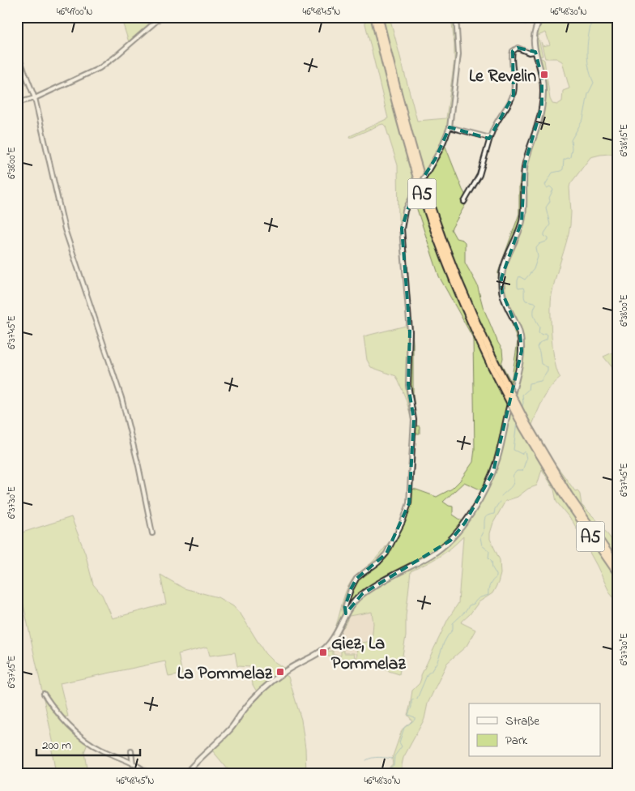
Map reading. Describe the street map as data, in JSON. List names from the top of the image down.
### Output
{
  "streets": {
    "highway": ["A5"]
  },
  "places": {
    "transit": ["Le Revelin", "Giez, La Pommelaz", "La Pommelaz"]
  },
  "legend": ["Straße", "Park"],
  "scale_bar": "200 m",
  "coordinates": [
    "46°49'00\"N",
    "46°48'45\"N",
    "46°48'30\"N",
    "6°38'15\"E",
    "6°38'00\"E",
    "6°37'45\"E",
    "6°37'30\"E",
    "6°37'15\"E"
  ]
}
